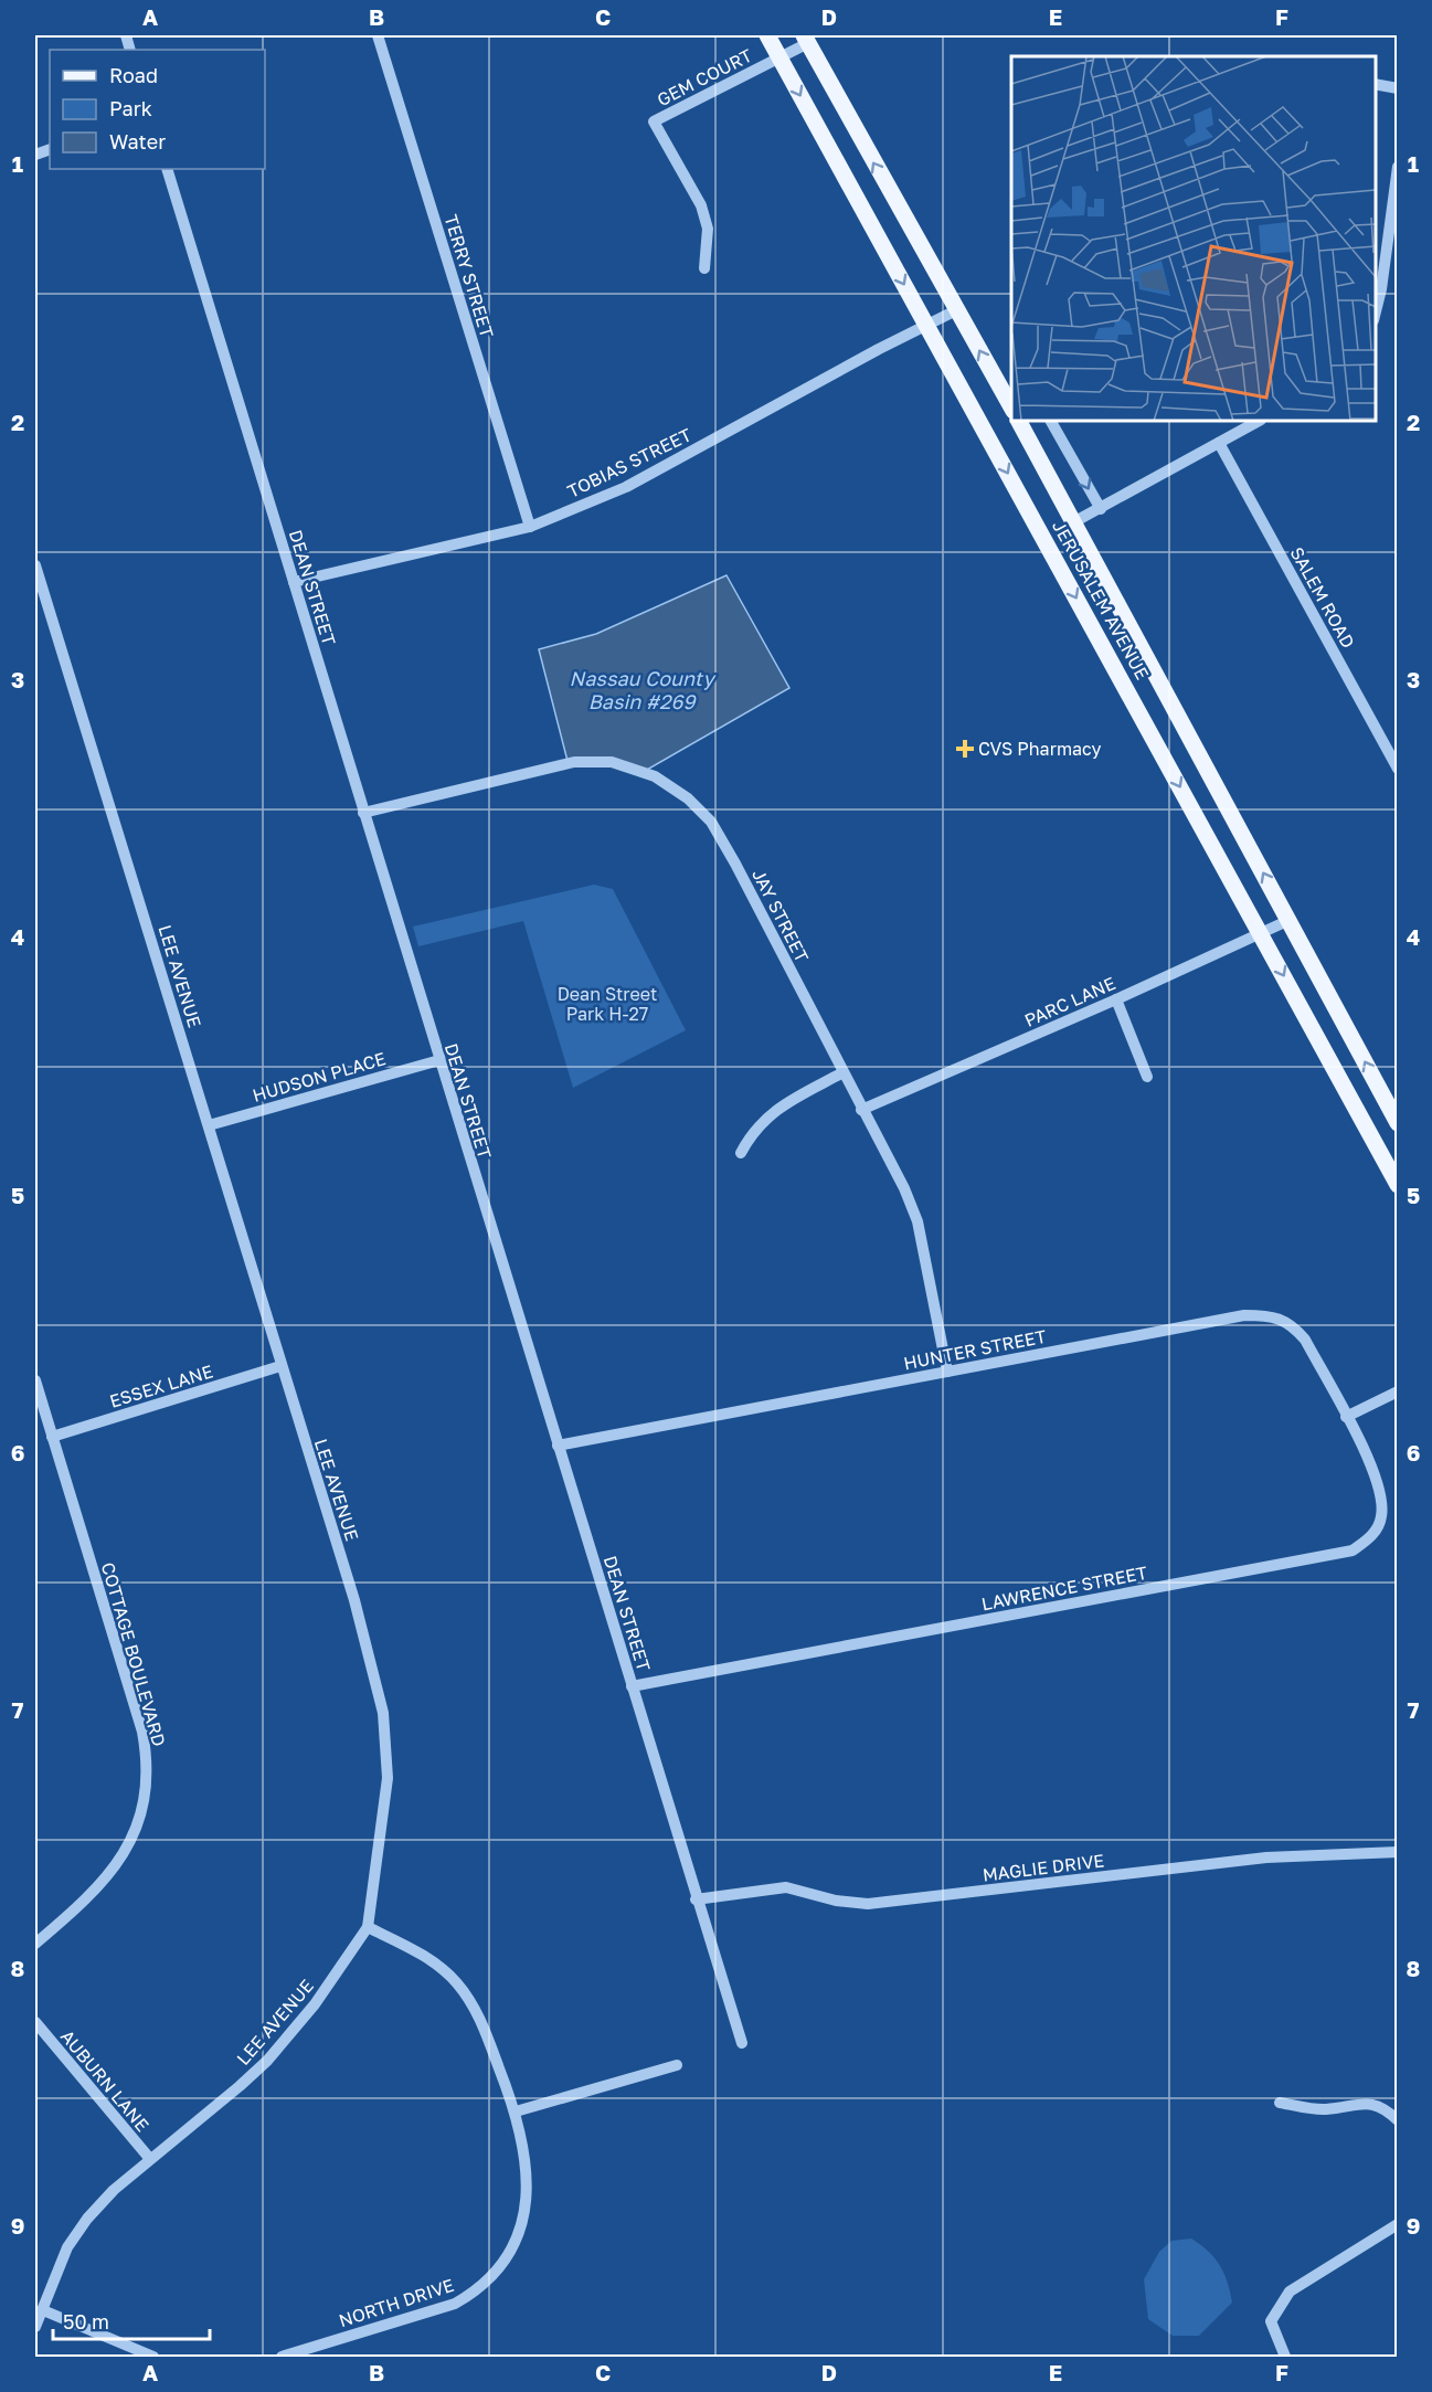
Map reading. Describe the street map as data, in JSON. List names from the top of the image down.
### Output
{
  "streets": {
    "main road": ["JERUSALEM AVENUE"],
    "street": [
      "GEM COURT",
      "TERRY STREET",
      "TOBIAS STREET",
      "DEAN STREET",
      "SALEM ROAD",
      "JAY STREET",
      "LEE AVENUE",
      "PARC LANE",
      "HUDSON PLACE",
      "HUNTER STREET",
      "ESSEX LANE",
      "LAWRENCE STREET",
      "COTTAGE BOULEVARD",
      "MAGLIE DRIVE",
      "AUBURN LANE",
      "NORTH DRIVE"
    ]
  },
  "crossings": [
    ["GEM COURT", "JERUSALEM AVENUE"],
    ["TERRY STREET", "TOBIAS STREET"],
    ["TOBIAS STREET", "DEAN STREET"],
    ["TOBIAS STREET", "JERUSALEM AVENUE"],
    ["DEAN STREET", "JAY STREET"],
    ["DEAN STREET", "HUDSON PLACE"],
    ["DEAN STREET", "HUNTER STREET"],
    ["DEAN STREET", "LAWRENCE STREET"],
    ["DEAN STREET", "MAGLIE DRIVE"],
    ["JERUSALEM AVENUE", "PARC LANE"],
    ["JAY STREET", "PARC LANE"],
    ["JAY STREET", "HUNTER STREET"],
    ["LEE AVENUE", "HUDSON PLACE"],
    ["LEE AVENUE", "ESSEX LANE"],
    ["LEE AVENUE", "AUBURN LANE"],
    ["LEE AVENUE", "NORTH DRIVE"],
    ["HUNTER STREET", "LAWRENCE STREET"],
    ["ESSEX LANE", "COTTAGE BOULEVARD"]
  ],
  "water": ["Nassau County Basin #269"],
  "parks": ["Dean Street Park H-27"],
  "places": {
    "health": ["CVS Pharmacy"]
  },
  "legend": ["Road", "Park", "Water"],
  "scale_bar": "50 m",
  "grid": {
    "columns": [
      "A",
      "B",
      "C",
      "D",
      "E",
      "F"
    ],
    "rows": [
      "1",
      "2",
      "3",
      "4",
      "5",
      "6",
      "7",
      "8",
      "9"
    ]
  }
}
